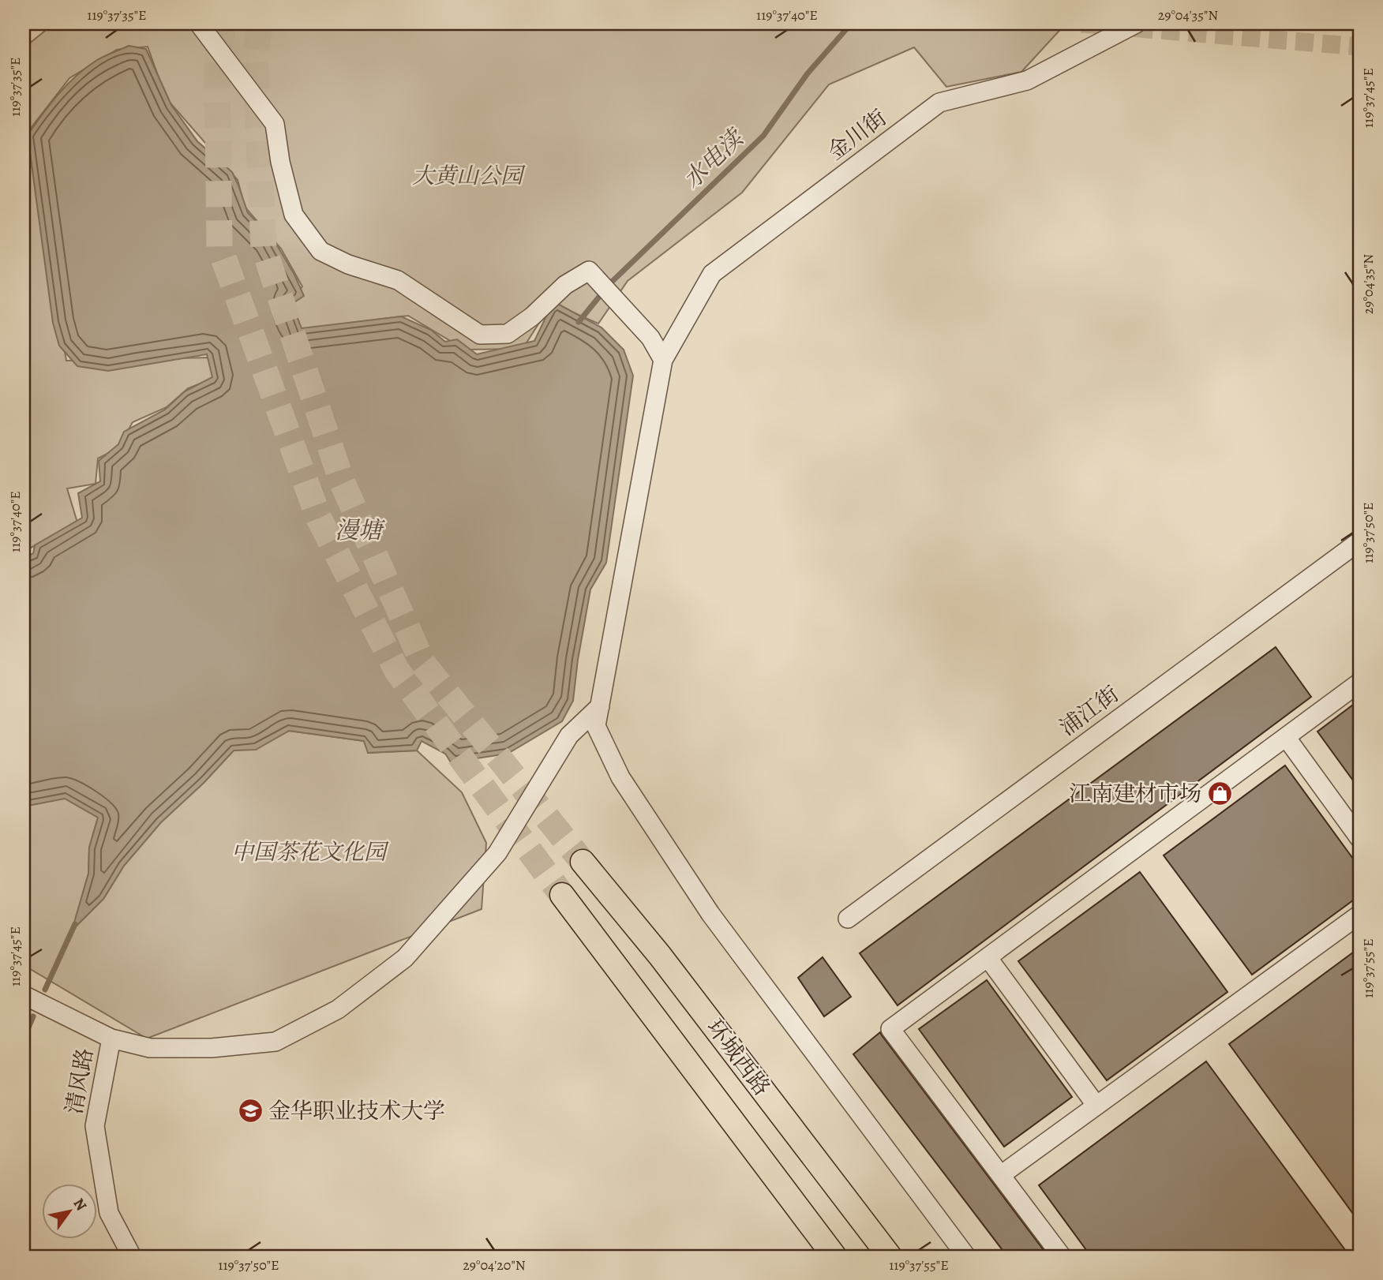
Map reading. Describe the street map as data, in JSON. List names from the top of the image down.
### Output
{
  "streets": {
    "main road": ["环城西路"],
    "street": ["金川街", "浦江街", "清风路"]
  },
  "water": ["水电渎", "漫塘"],
  "parks": ["大黄山公园", "中国茶花文化园"],
  "places": {
    "shop": ["江南建材市场"],
    "school or university": ["金华职业技术大学"]
  },
  "north": "top right",
  "coordinates": [
    "119°37'35\"E",
    "119°37'40\"E",
    "29°04'35\"N",
    "119°37'45\"E",
    "119°37'50\"E",
    "119°37'55\"E",
    "29°04'20\"N"
  ]
}
